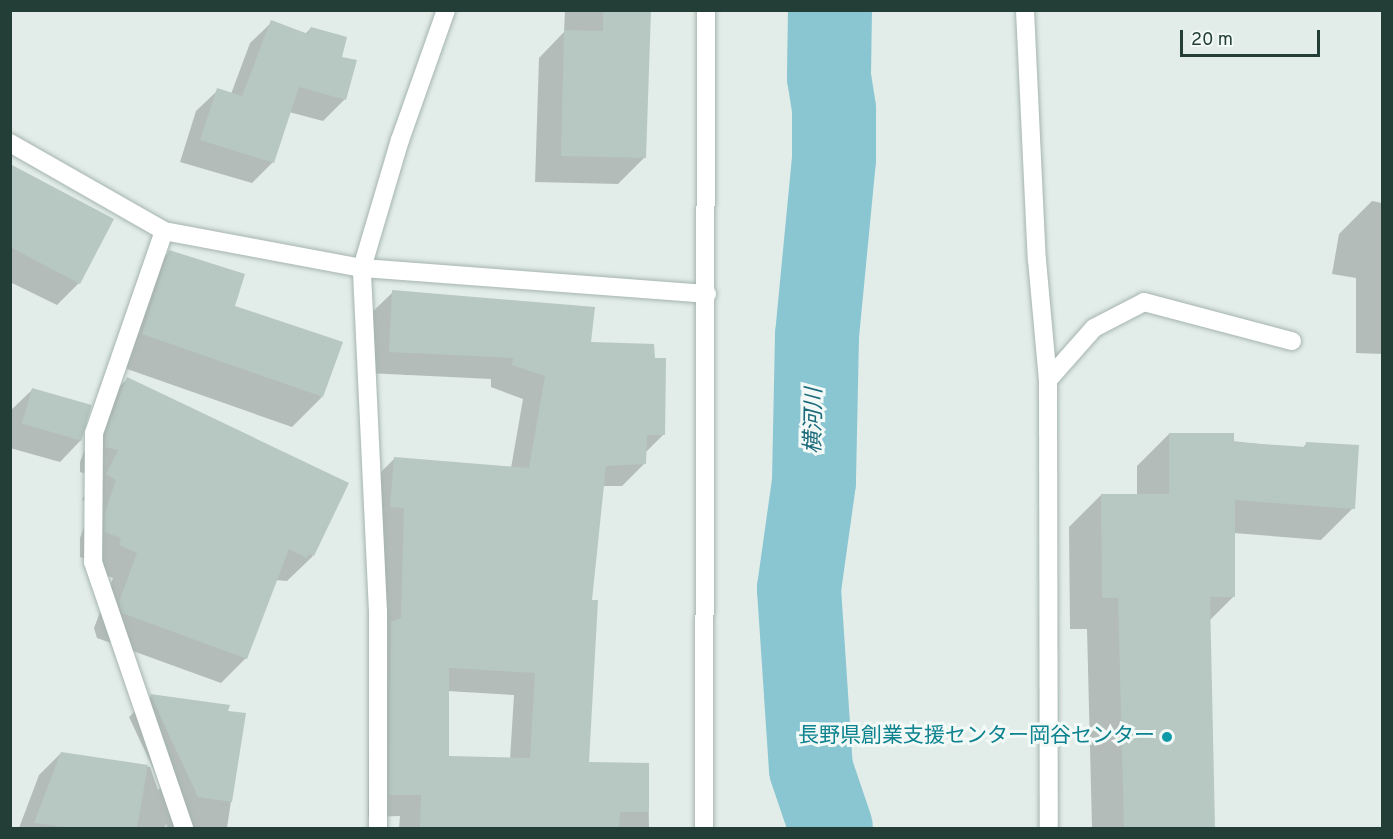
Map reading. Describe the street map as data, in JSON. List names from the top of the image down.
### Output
{
  "water": ["横河川"],
  "places": ["長野県創業支援センター岡谷センター"],
  "scale_bar": "20 m"
}
